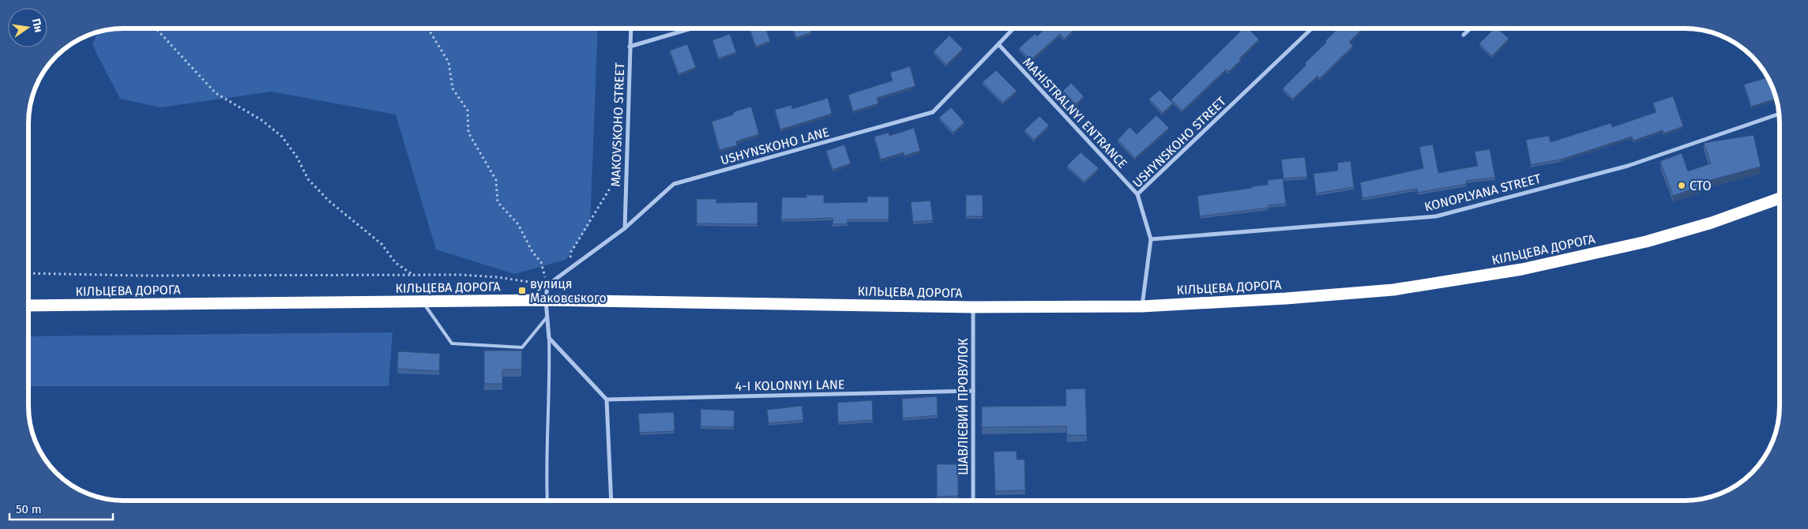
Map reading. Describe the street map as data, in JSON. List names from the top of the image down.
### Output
{
  "streets": {
    "highway": ["КІЛЬЦЕВА ДОРОГА"],
    "street": [
      "MAHISTRALNYI ENTRANCE",
      "MAKOVSKOHO STREET",
      "USHYNSKOHO STREET",
      "USHYNSKOHO LANE",
      "KONOPLYANA STREET",
      "4-I KOLONNYI LANE",
      "ШАВЛІЄВИЙ ПРОВУЛОК"
    ]
  },
  "crossings": [
    ["MAHISTRALNYI ENTRANCE", "USHYNSKOHO STREET"],
    ["MAHISTRALNYI ENTRANCE", "USHYNSKOHO LANE"],
    ["MAKOVSKOHO STREET", "USHYNSKOHO LANE"],
    ["USHYNSKOHO STREET", "KONOPLYANA STREET"],
    ["USHYNSKOHO STREET", "КІЛЬЦЕВА ДОРОГА"],
    ["КІЛЬЦЕВА ДОРОГА", "ШАВЛІЄВИЙ ПРОВУЛОК"],
    ["4-I KOLONNYI LANE", "ШАВЛІЄВИЙ ПРОВУЛОК"]
  ],
  "places": {
    "other": ["СТО"],
    "transit": ["вулиця Маковського"]
  },
  "scale_bar": "50 m",
  "north": "right"
}
